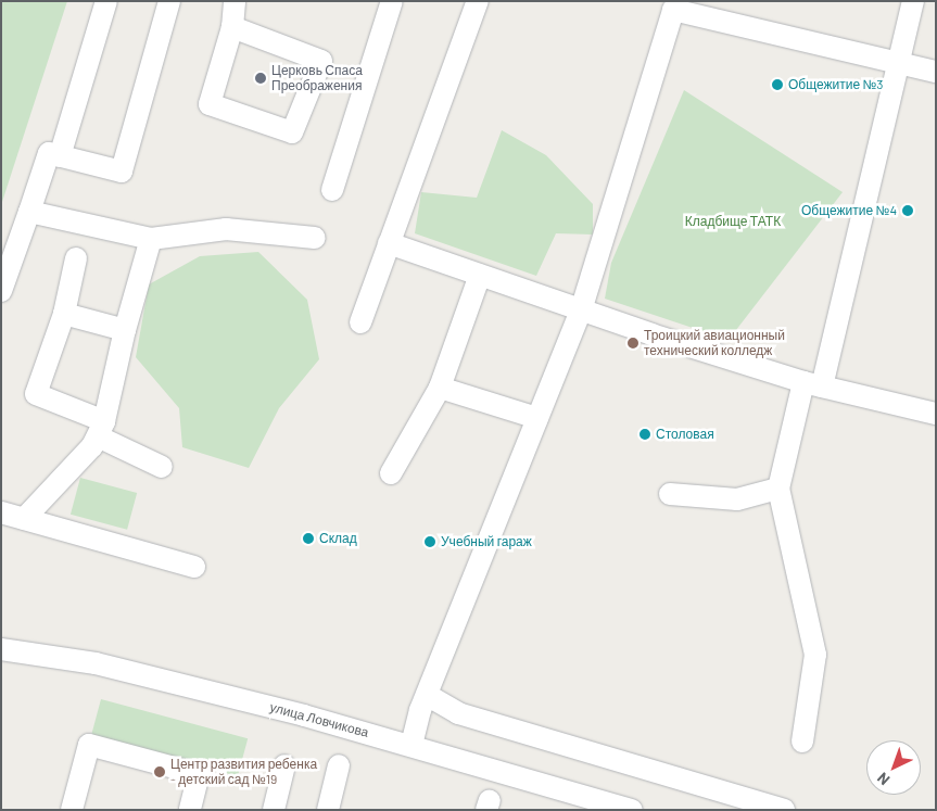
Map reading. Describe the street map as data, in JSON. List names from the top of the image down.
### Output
{
  "streets": {
    "street": ["улица Ловчикова"]
  },
  "parks": ["Кладбище ТАТК"],
  "places": [
    "Церковь Спаса Преображения",
    "Общежитие №3",
    "Общежитие №4",
    "Троицкий авиационный технический колледж",
    "Столовая",
    "Склад",
    "Учебный гараж",
    "Центр развития ребенка - детский сад №19"
  ],
  "north": "bottom left"
}
